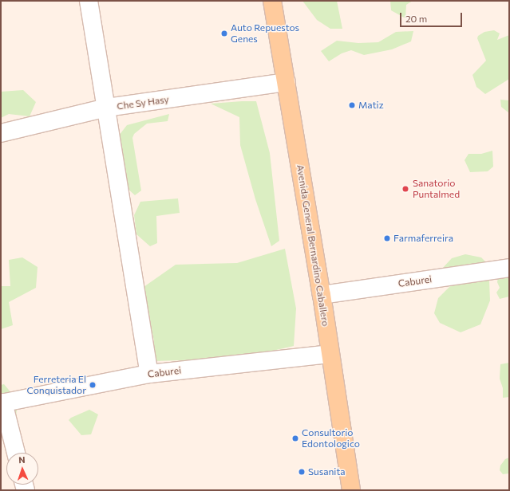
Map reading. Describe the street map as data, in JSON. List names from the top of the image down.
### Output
{
  "streets": {
    "main road": ["Avenida General Bernardino Caballero"],
    "street": ["Che Sy Hasy", "Caburei"]
  },
  "crossings": [
    ["Che Sy Hasy", "Avenida General Bernardino Caballero"],
    ["Avenida General Bernardino Caballero", "Caburei"]
  ],
  "places": [
    "Auto Repuestos Genes",
    "Matiz",
    "Sanatorio Puntalmed",
    "Farmaferreira",
    "Ferreteria El Conquistador",
    "Consultorio Edontologico",
    "Susanita"
  ],
  "scale_bar": "20 m",
  "north": "top"
}
